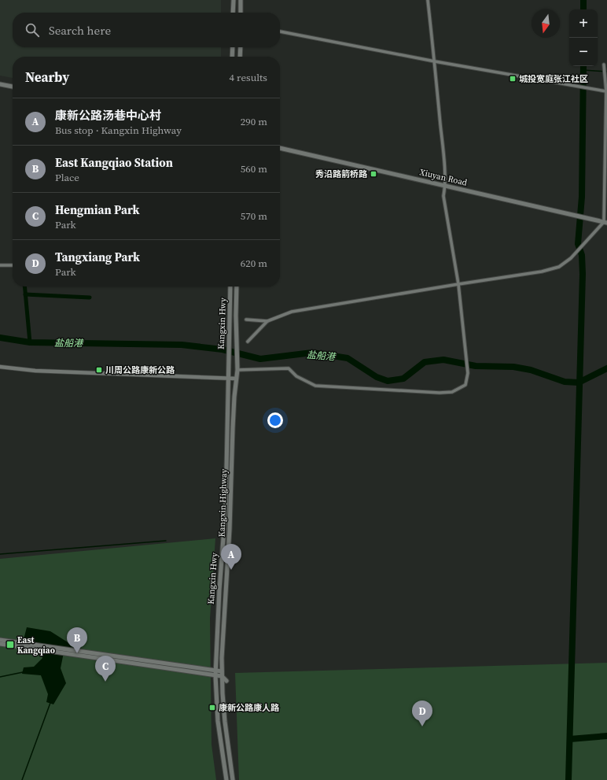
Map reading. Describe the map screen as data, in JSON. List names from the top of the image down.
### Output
{
  "streets": {
    "main road": ["Xiuyan Road", "Kangxin Hwy", "Kangxin Highway"]
  },
  "water": ["盐船港"],
  "places": {
    "transit": [
      "城投宽庭张江社区",
      "秀沿路箭桥路",
      "川周公路康新公路",
      "East Kangqiao",
      "康新公路康人路"
    ]
  },
  "north": "bottom",
  "page": {
    "map_buttons": ["+", "−"],
    "search": "Search here",
    "heading": ["Nearby", "4 results"],
    "list": [
      {
        "mark": "A",
        "name": "康新公路汤巷中心村",
        "note": "Bus stop · Kangxin Highway",
        "value": "290 m"
      },
      {
        "mark": "B",
        "name": "East Kangqiao Station",
        "note": "Place",
        "value": "560 m"
      },
      {
        "mark": "C",
        "name": "Hengmian Park",
        "note": "Park",
        "value": "570 m"
      },
      {
        "mark": "D",
        "name": "Tangxiang Park",
        "note": "Park",
        "value": "620 m"
      }
    ],
    "pins": [
      "A",
      "B",
      "C",
      "D"
    ]
  }
}
